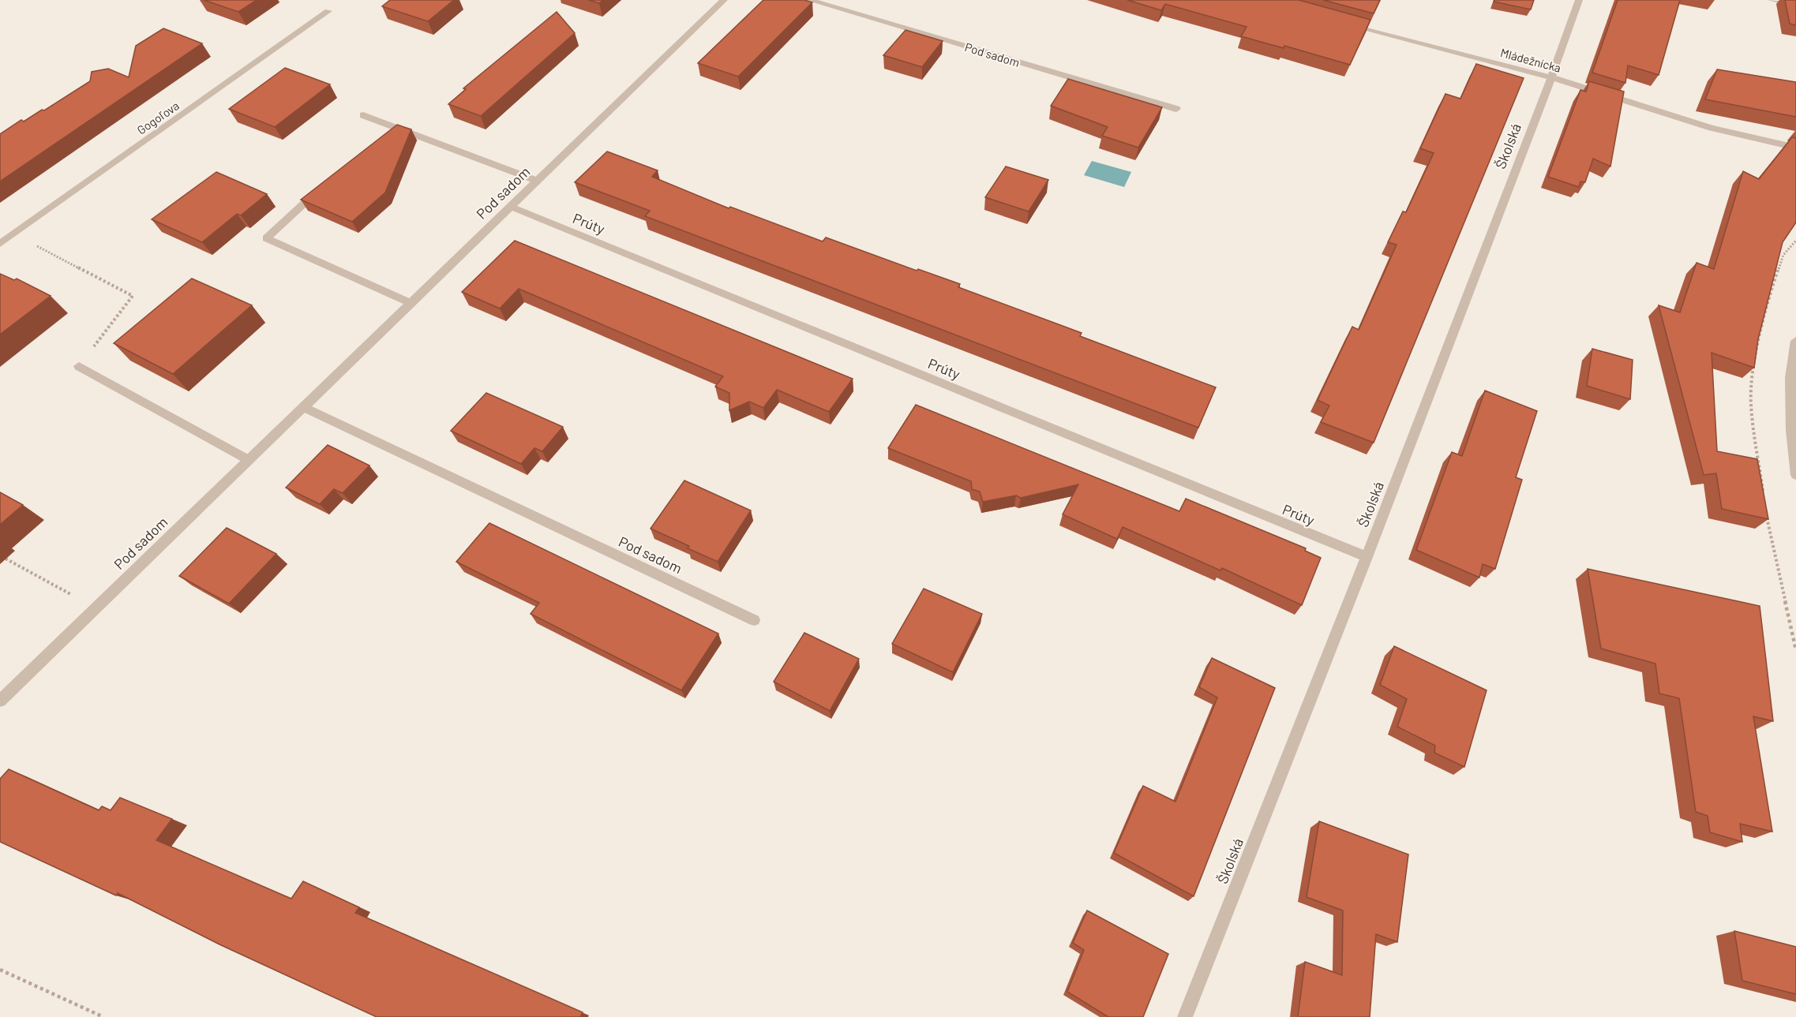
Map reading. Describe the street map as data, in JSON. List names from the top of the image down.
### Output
{
  "streets": {
    "street": [
      "Pod sadom",
      "Mládežnícka",
      "Gogoľova",
      "Školská",
      "Prúty"
    ]
  },
  "crossings": [
    ["Pod sadom", "Prúty"],
    ["Mládežnícka", "Školská"],
    ["Školská", "Prúty"]
  ]
}
